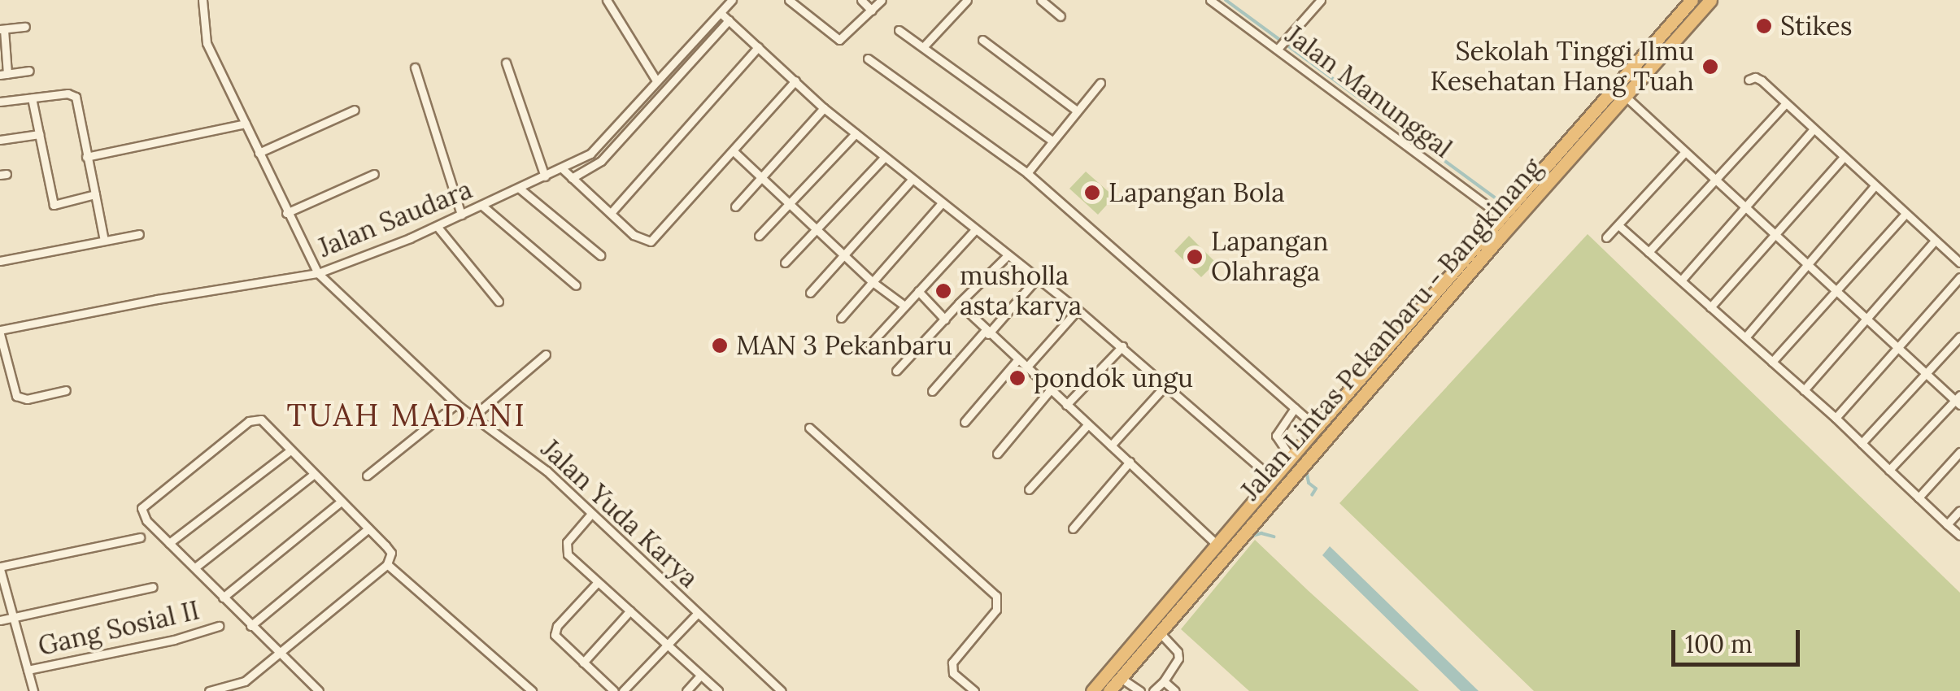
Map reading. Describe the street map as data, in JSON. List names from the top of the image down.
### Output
{
  "streets": {
    "highway": ["Jalan Lintas Pekanbaru - Bangkinang"],
    "street": [
      "Jalan Manunggal",
      "Jalan Saudara",
      "Jalan Yuda Karya",
      "Gang Sosial II"
    ]
  },
  "crossings": [
    ["Jalan Manunggal", "Jalan Lintas Pekanbaru - Bangkinang"],
    ["Jalan Saudara", "Jalan Yuda Karya"]
  ],
  "districts": ["TUAH MADANI"],
  "places": [
    "Stikes",
    "Sekolah Tinggi Ilmu Kesehatan Hang Tuah",
    "Lapangan Bola",
    "Lapangan Olahraga",
    "musholla asta karya",
    "MAN 3 Pekanbaru",
    "pondok ungu"
  ],
  "scale_bar": "100 m"
}
